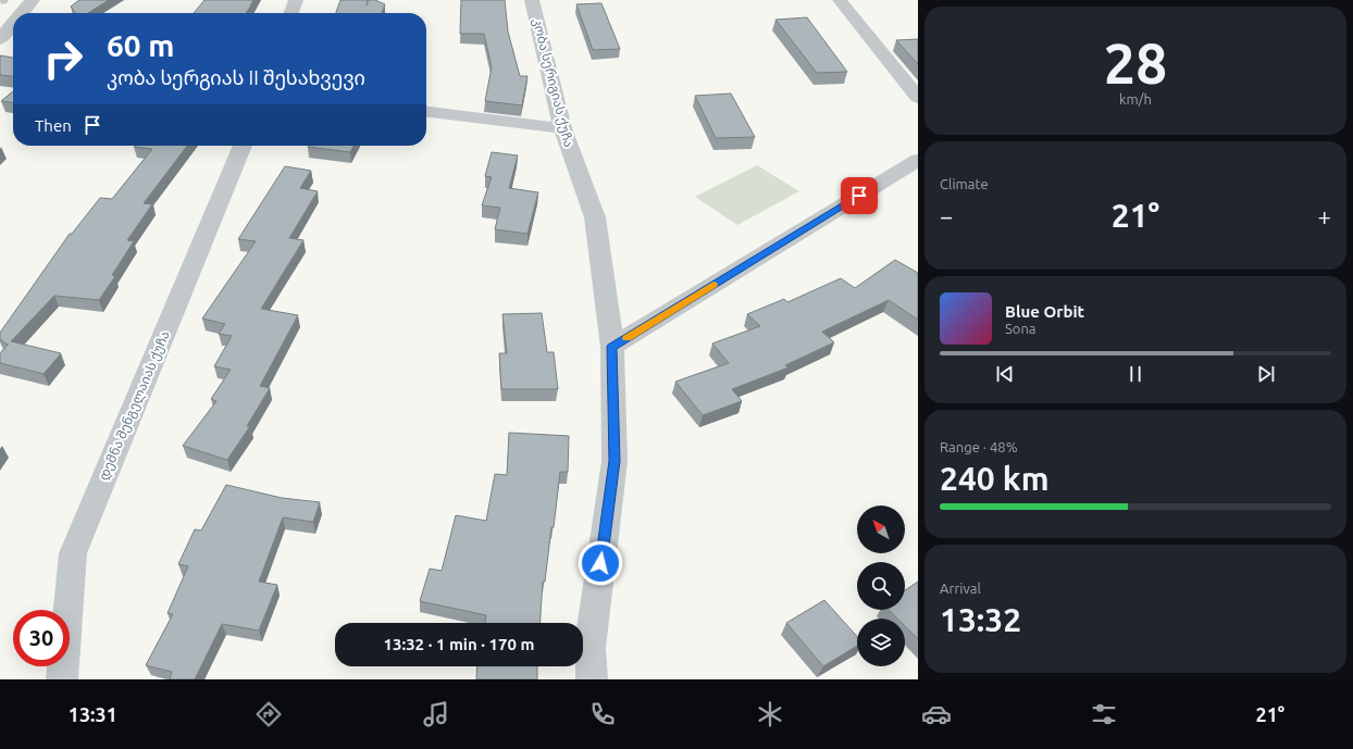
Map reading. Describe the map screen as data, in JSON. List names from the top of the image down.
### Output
{
  "streets": {
    "street": ["კობა სერიგიას ქუჩა", "დემნა შენგელაიას ქუჩა"]
  },
  "north": "top left",
  "page": {
    "tile": [
      ["28", "km/h"],
      "Climate",
      ["Range · 48%", "240 km"],
      ["Arrival", "13:32"]
    ],
    "turn": ["60 m", "კობა სერგიას II შესახვევი"],
    "then": "Then",
    "heat": ["−", "21°", "+"],
    "song": ["Blue Orbit", "Sona"],
    "limit": "30",
    "trip": "13:32 · 1 min · 170 m",
    "tabs": ["13:31", "21°"]
  }
}
